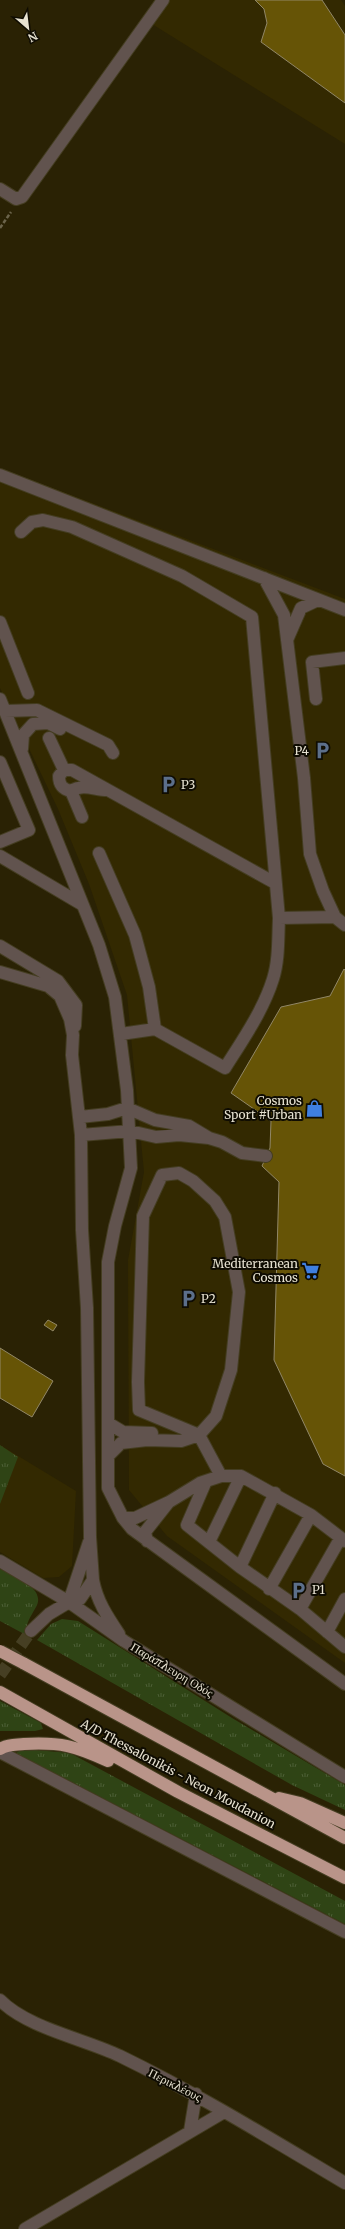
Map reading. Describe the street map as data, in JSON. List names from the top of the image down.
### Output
{
  "streets": {
    "highway": ["A/D Thessalonikis - Neon Moudanion"],
    "street": ["Παράπλευρη Οδός", "Περικλέους"]
  },
  "places": {
    "parking": [
      "P4",
      "P3",
      "P2",
      "P1"
    ],
    "shop": ["Cosmos Sport #Urban"],
    "supermarket": ["Mediterranean Cosmos"]
  },
  "north": "bottom right"
}
